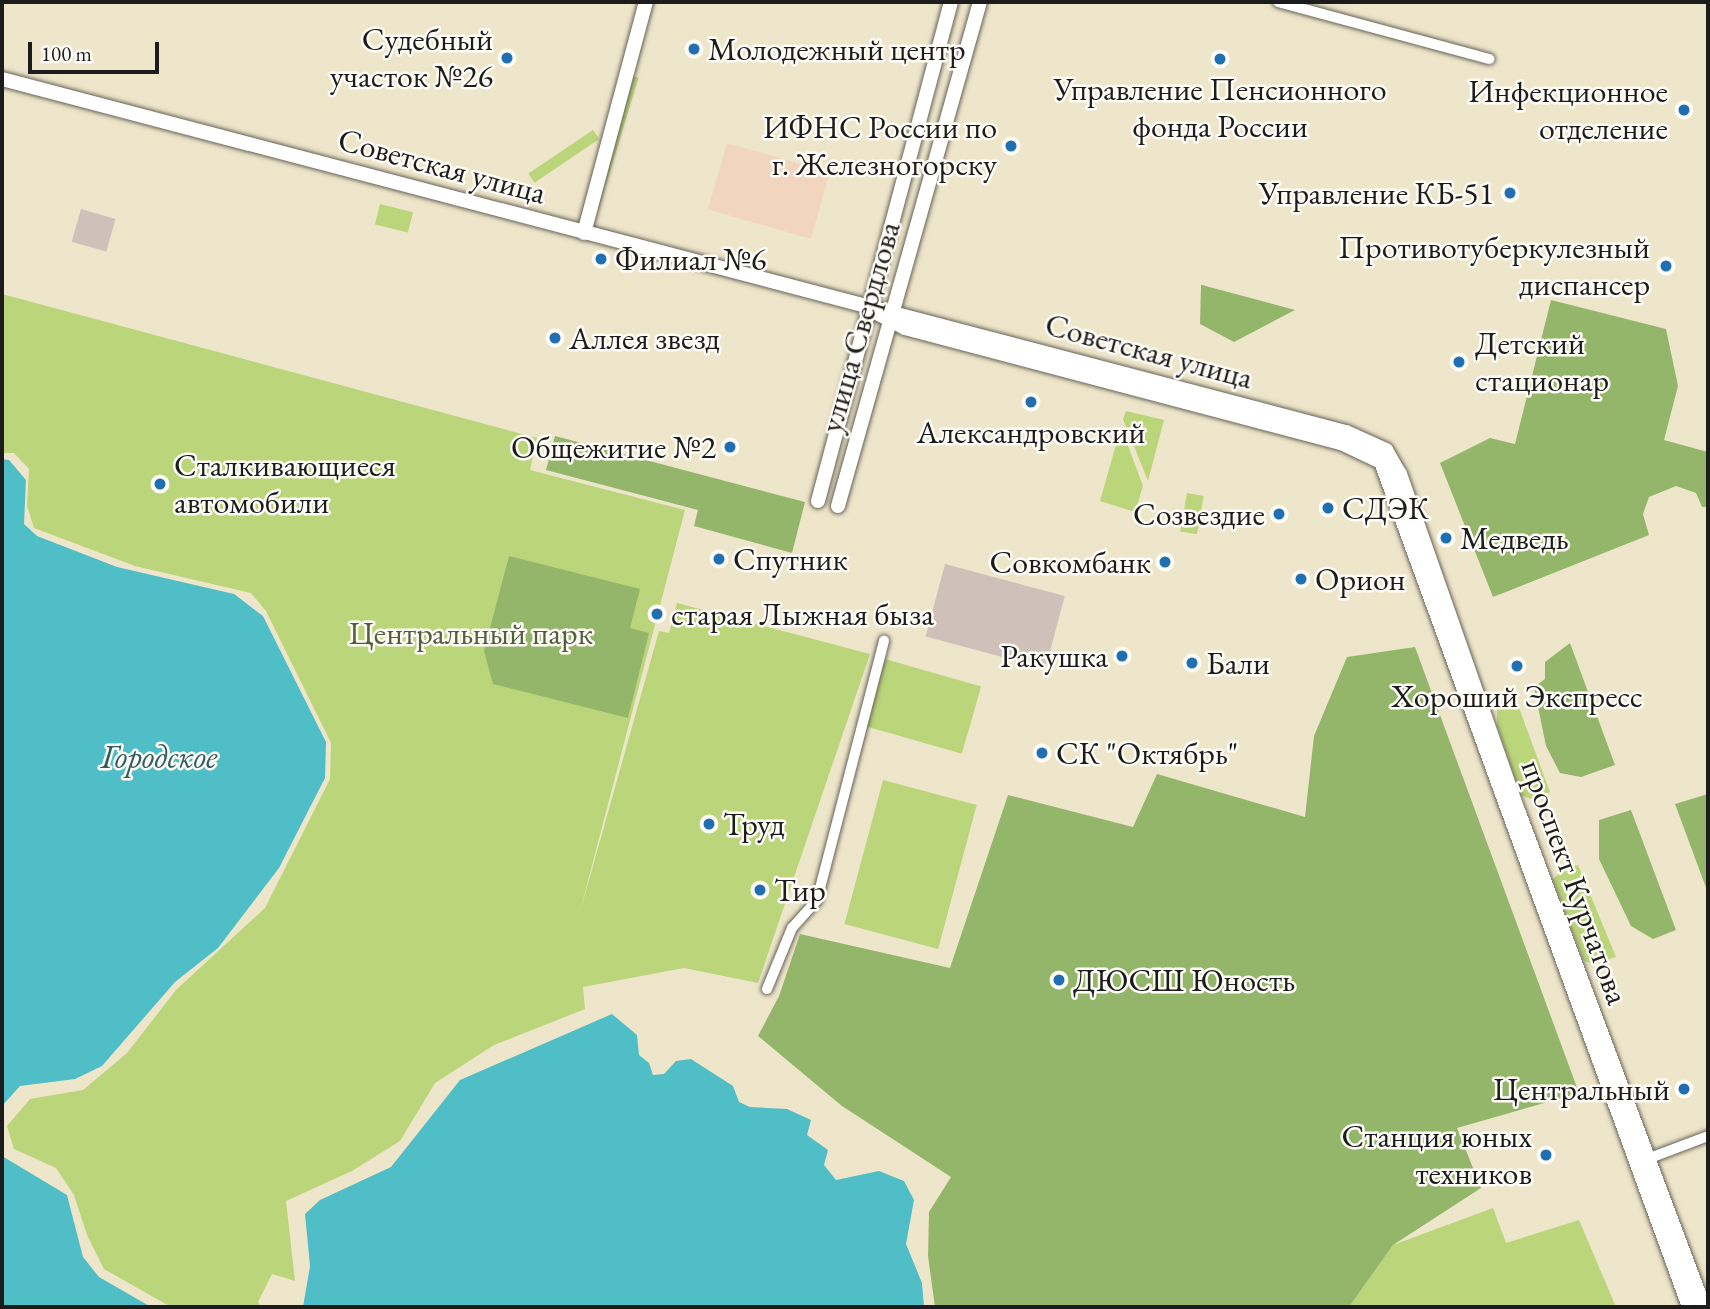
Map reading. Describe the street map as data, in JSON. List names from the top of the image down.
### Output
{
  "streets": {
    "main road": ["Советская улица", "улица Свердлова", "проспект Курчатова"]
  },
  "crossings": [
    ["Советская улица", "улица Свердлова"],
    ["Советская улица", "проспект Курчатова"]
  ],
  "water": ["Городское"],
  "parks": ["Центральный парк"],
  "places": [
    "Молодежный центр",
    "Судебный участок №26",
    "Управление Пенсионного фонда России",
    "Инфекционное отделение",
    "ИФНС России по г. Железногорску",
    "Управление КБ-51",
    "Филиал №6",
    "Противотуберкулезный диспансер",
    "Аллея звезд",
    "Детский стационар",
    "Александровский",
    "Общежитие №2",
    "Сталкивающиеся автомобили",
    "СДЭК",
    "Созвездие",
    "Медведь",
    "Спутник",
    "Совкомбанк",
    "Орион",
    "старая Лыжная быза",
    "Ракушка",
    "Бали",
    "Хороший Экспресс",
    "СК \"Октябрь\"",
    "Труд",
    "Тир",
    "ДЮСШ Юность",
    "Центральный",
    "Станция юных техников"
  ],
  "scale_bar": "100 m"
}
